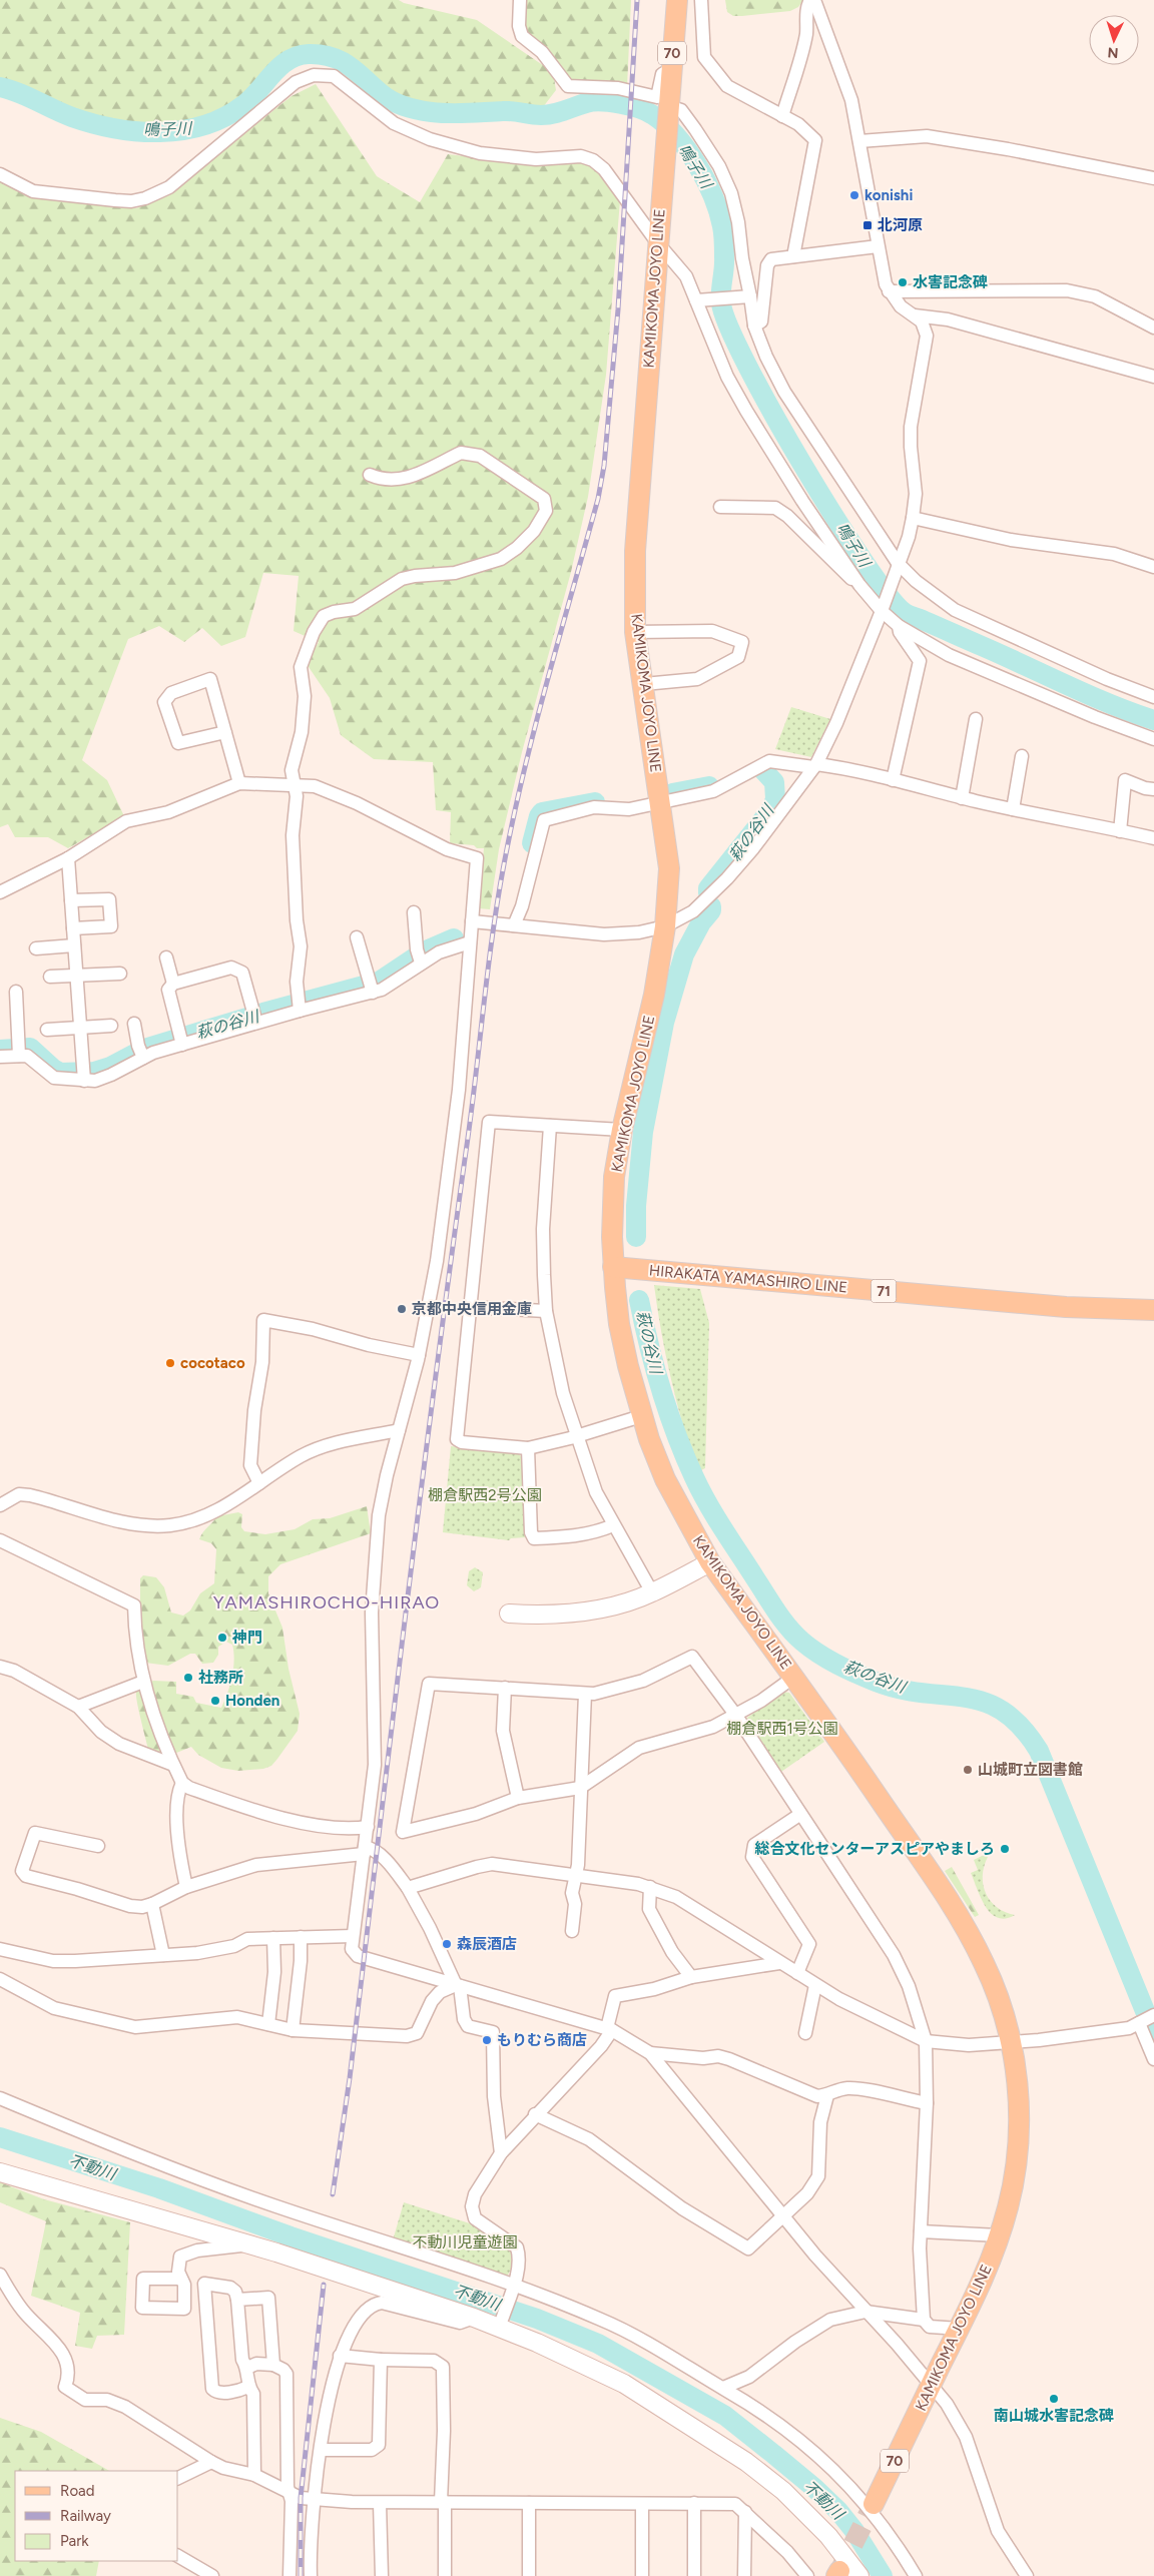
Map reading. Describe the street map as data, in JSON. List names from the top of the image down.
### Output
{
  "streets": {
    "main road": [
      "70",
      "KAMIKOMA JOYO LINE",
      "HIRAKATA YAMASHIRO LINE",
      "71"
    ]
  },
  "crossings": [
    ["KAMIKOMA JOYO LINE", "HIRAKATA YAMASHIRO LINE"]
  ],
  "districts": ["YAMASHIROCHO-HIRAO"],
  "water": ["鳴子川", "萩の谷川", "不動川"],
  "parks": ["棚倉駅西2号公園", "棚倉駅西1号公園", "不動川児童遊園"],
  "places": {
    "other": [
      "konishi",
      "水害記念碑",
      "京都中央信用金庫",
      "cocotaco",
      "神門",
      "社務所",
      "Honden",
      "山城町立図書館",
      "総合文化センターアスピアやましろ",
      "森辰酒店",
      "もりむら商店",
      "南山城水害記念碑"
    ],
    "transit": ["北河原"]
  },
  "legend": ["Road", "Railway", "Park"],
  "north": "bottom"
}
